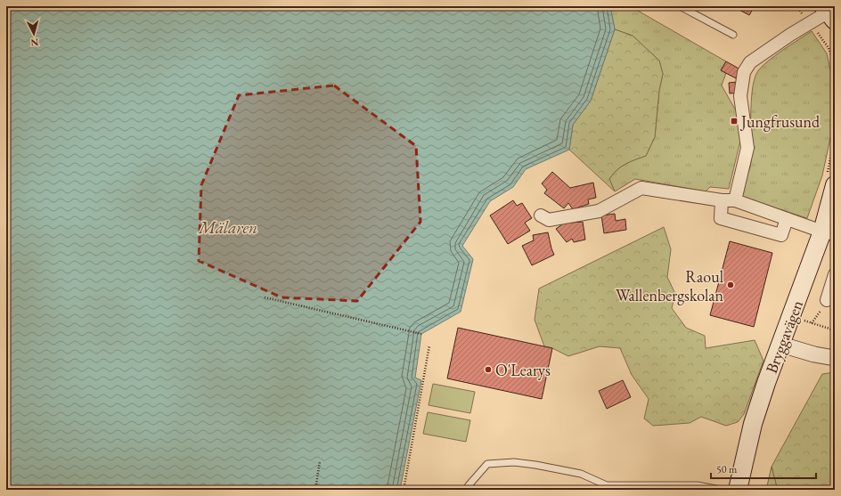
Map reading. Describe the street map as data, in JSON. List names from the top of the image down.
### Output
{
  "streets": {
    "main road": ["Bryggavägen"]
  },
  "water": ["Mälaren"],
  "places": {
    "transit": ["Jungfrusund"],
    "other": ["Raoul Wallenbergskolan", "O'Learys"]
  },
  "scale_bar": "50 m",
  "north": "bottom"
}
